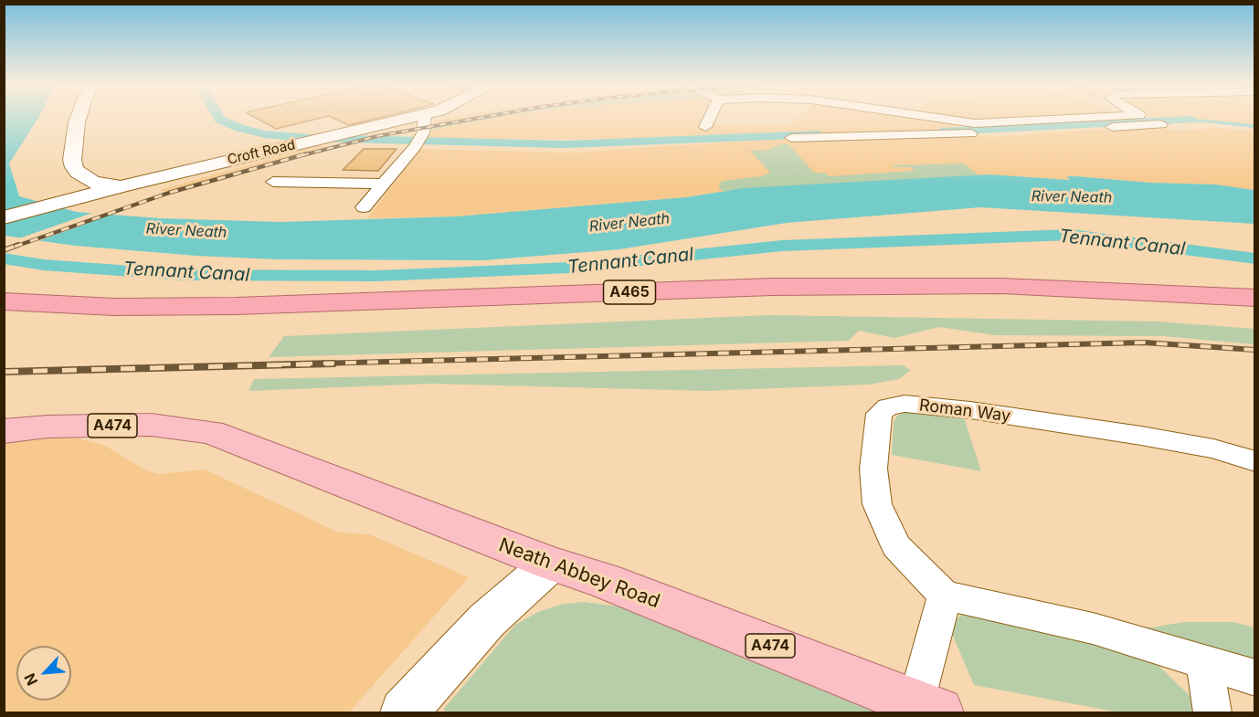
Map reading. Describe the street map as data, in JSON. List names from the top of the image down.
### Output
{
  "streets": {
    "highway": ["A465"],
    "main road": ["Croft Road", "A474", "Neath Abbey Road"],
    "street": ["Roman Way"]
  },
  "water": ["River Neath", "Tennant Canal"],
  "north": "bottom left"
}
